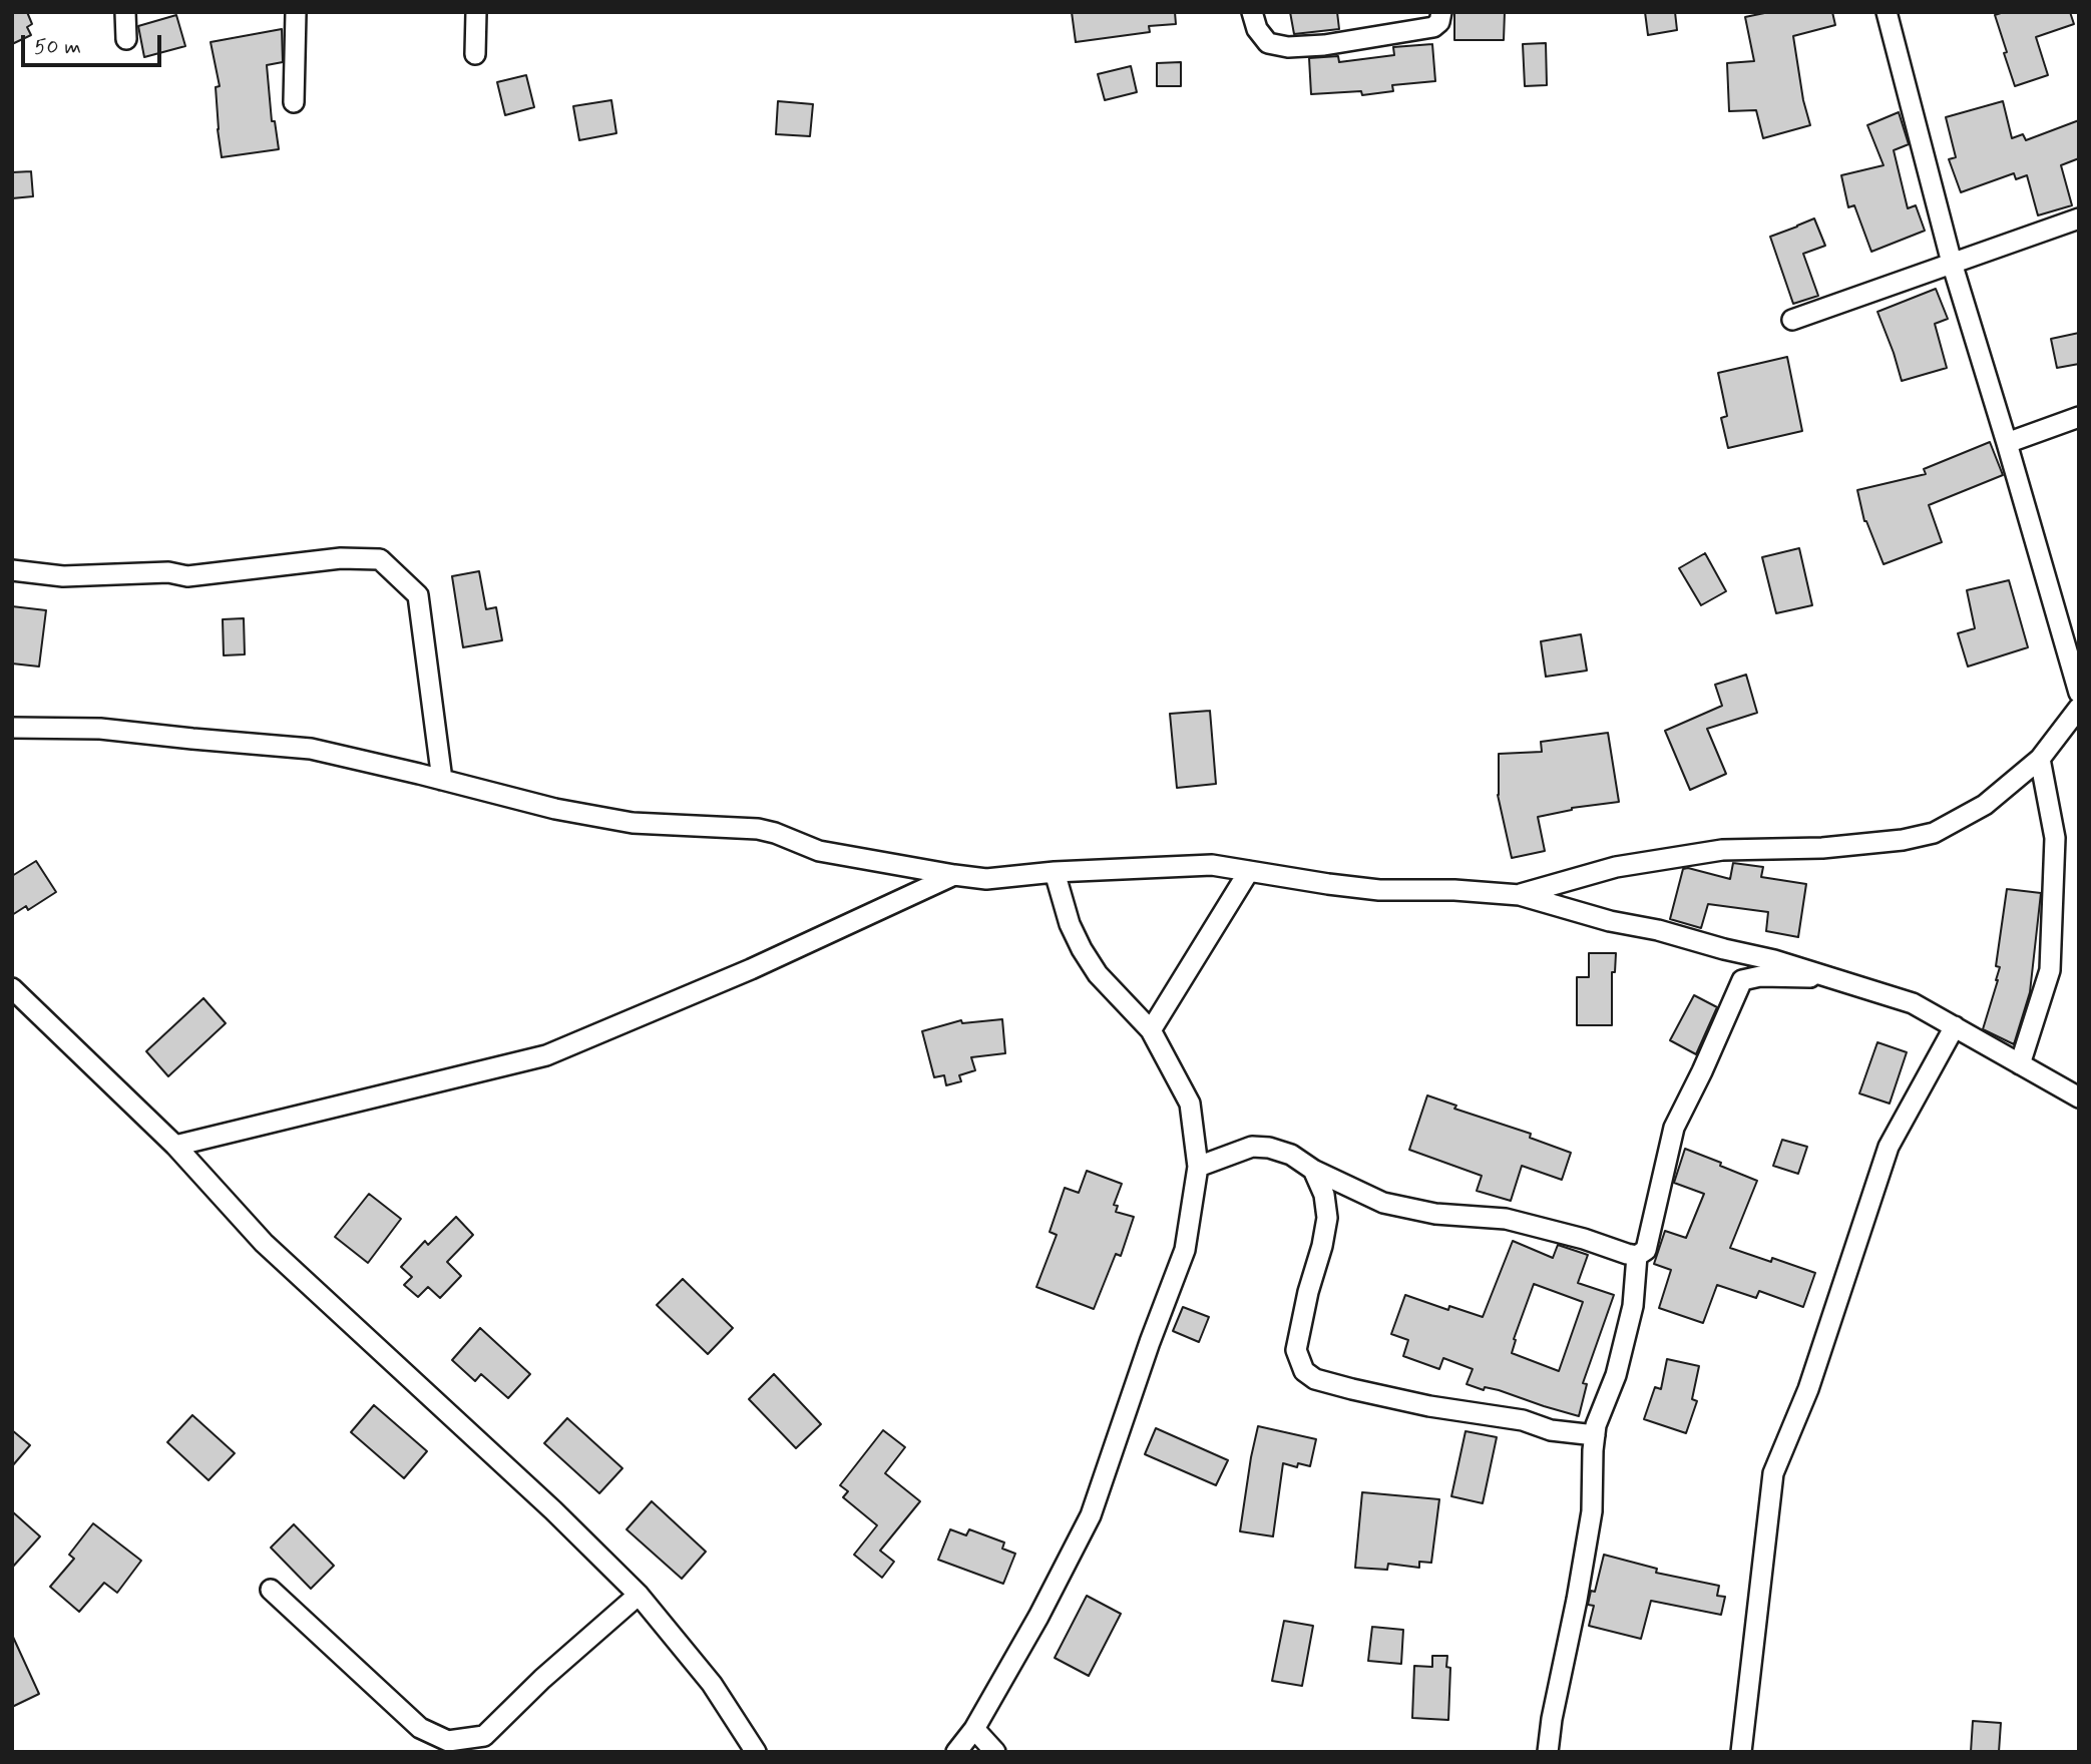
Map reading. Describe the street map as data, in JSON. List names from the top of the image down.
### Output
{
  "scale_bar": "50 m"
}
